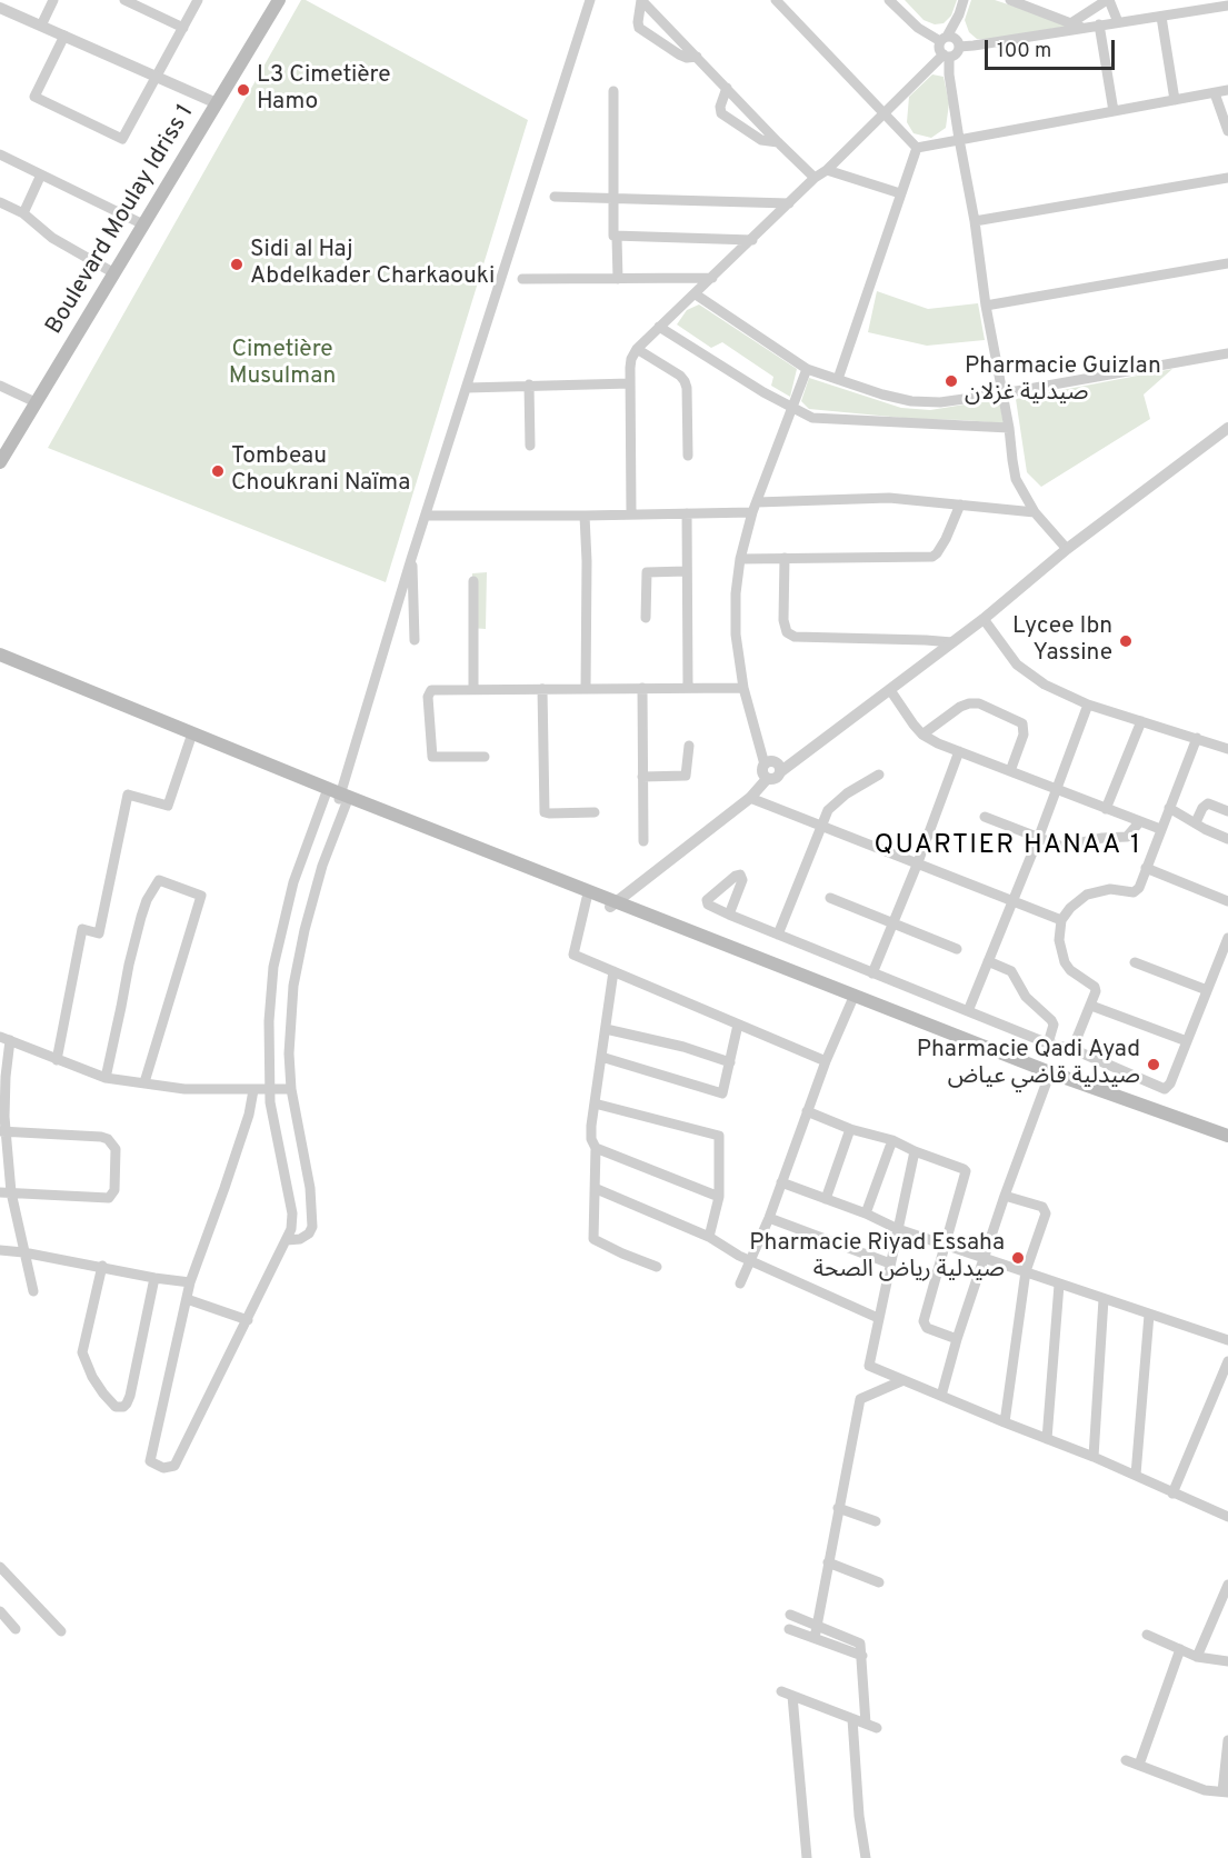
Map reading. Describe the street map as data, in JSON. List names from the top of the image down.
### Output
{
  "streets": {
    "main road": ["Boulevard Moulay Idriss 1"]
  },
  "districts": ["QUARTIER HANAA 1"],
  "parks": ["Cimetière Musulman"],
  "places": [
    "L3 Cimetière Hamo",
    "Sidi al Haj Abdelkader Charkaouki",
    "Pharmacie Guizlan صيدلية غزلان",
    "Tombeau Choukrani Naïma",
    "Lycee Ibn Yassine",
    "Pharmacie Qadi Ayad صيدلية قاضي عياض",
    "Pharmacie Riyad Essaha صيدلية رياض الصحة"
  ],
  "scale_bar": "100 m"
}
